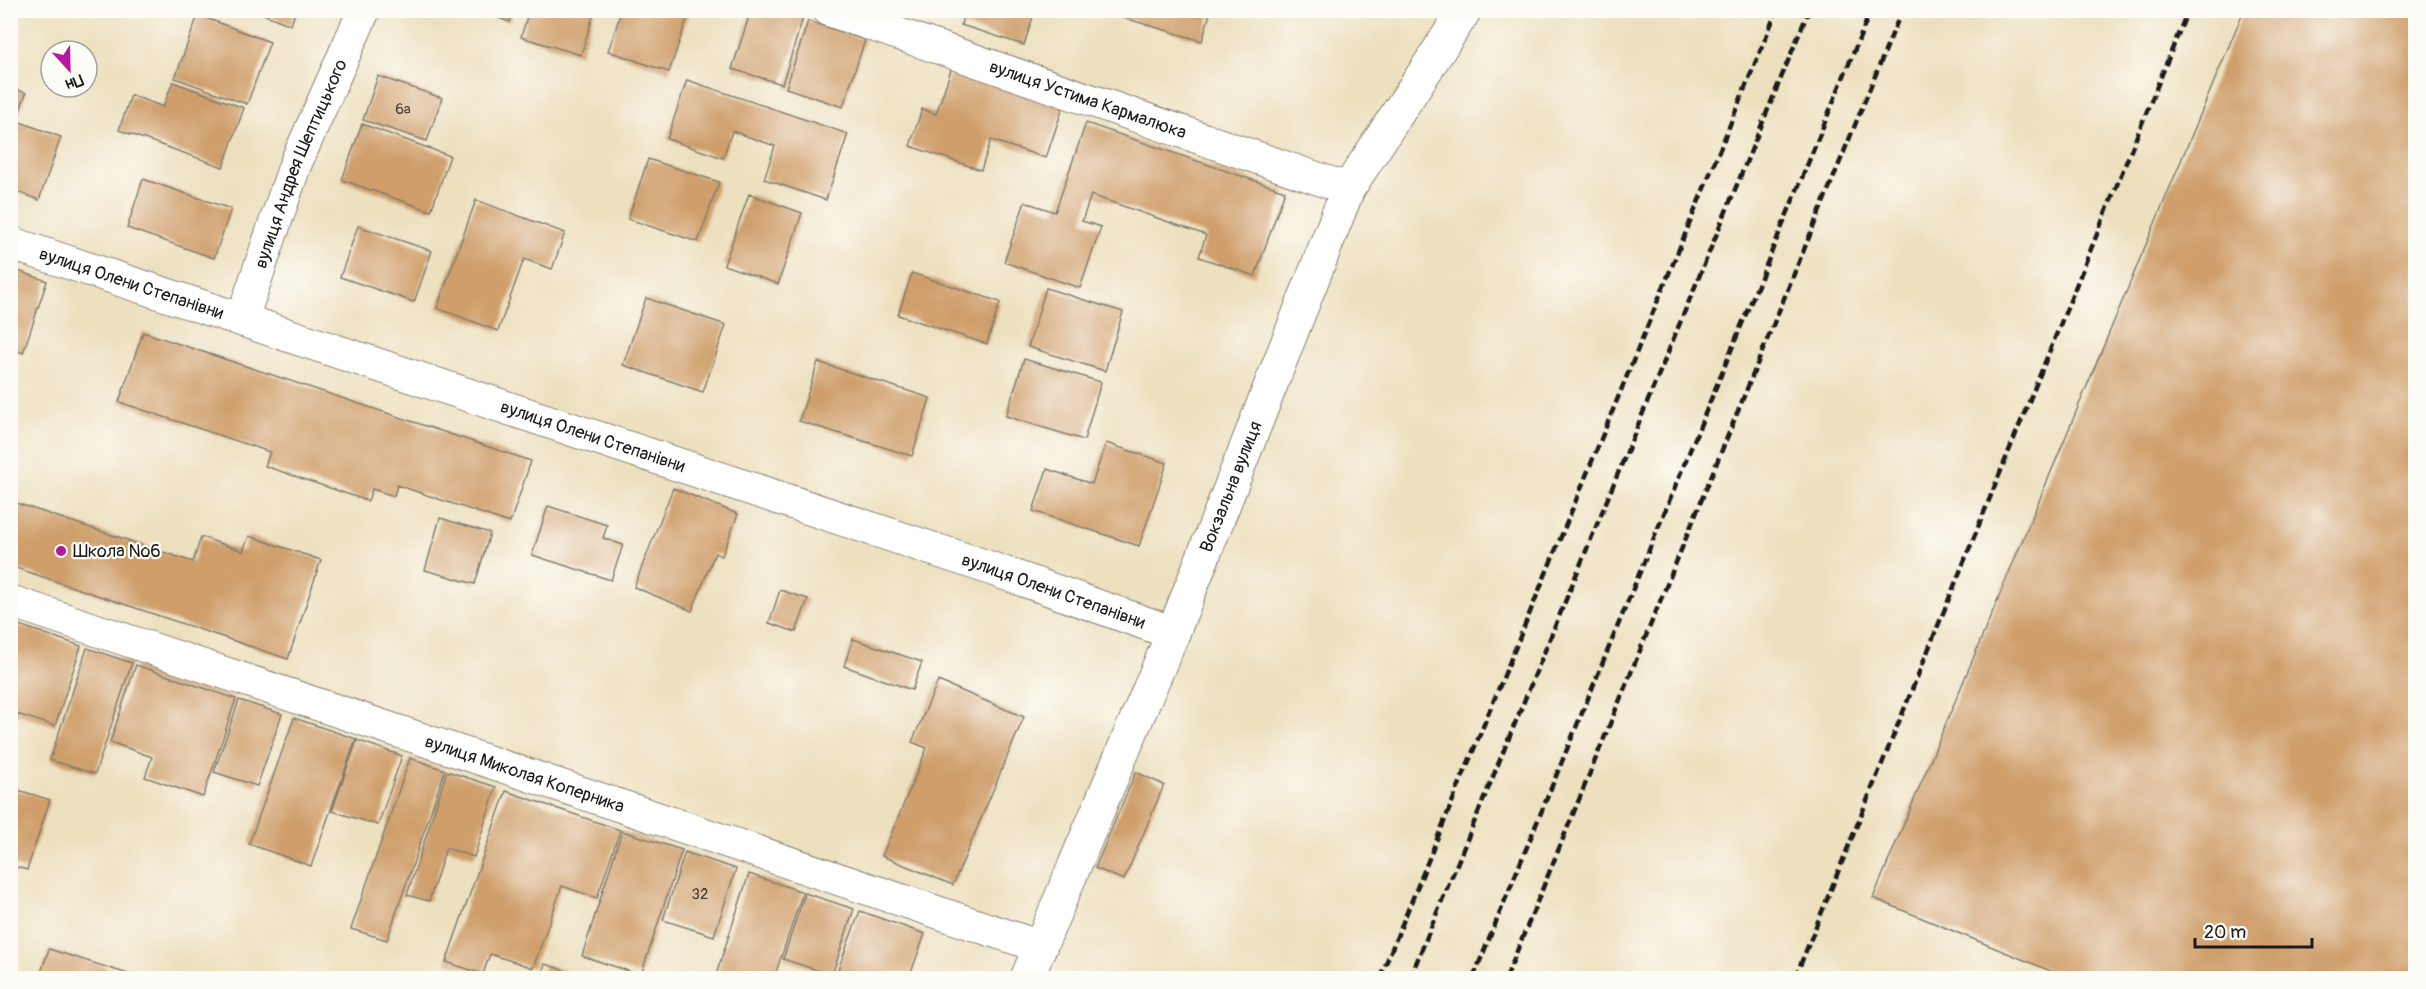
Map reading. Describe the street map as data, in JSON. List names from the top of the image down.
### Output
{
  "streets": {
    "street": [
      "вулиця Устима Кармалюка",
      "вулиця Андрея Шептицького",
      "вулиця Олени Степанівни",
      "Вокзальна вулиця",
      "вулиця Миколая Коперника"
    ]
  },
  "crossings": [
    ["вулиця Устима Кармалюка", "Вокзальна вулиця"],
    ["вулиця Андрея Шептицького", "вулиця Олени Степанівни"],
    ["вулиця Олени Степанівни", "Вокзальна вулиця"],
    ["Вокзальна вулиця", "вулиця Миколая Коперника"]
  ],
  "places": ["Школа №6"],
  "house_numbers": ["6а", "32"],
  "scale_bar": "20 m",
  "north": "bottom"
}
